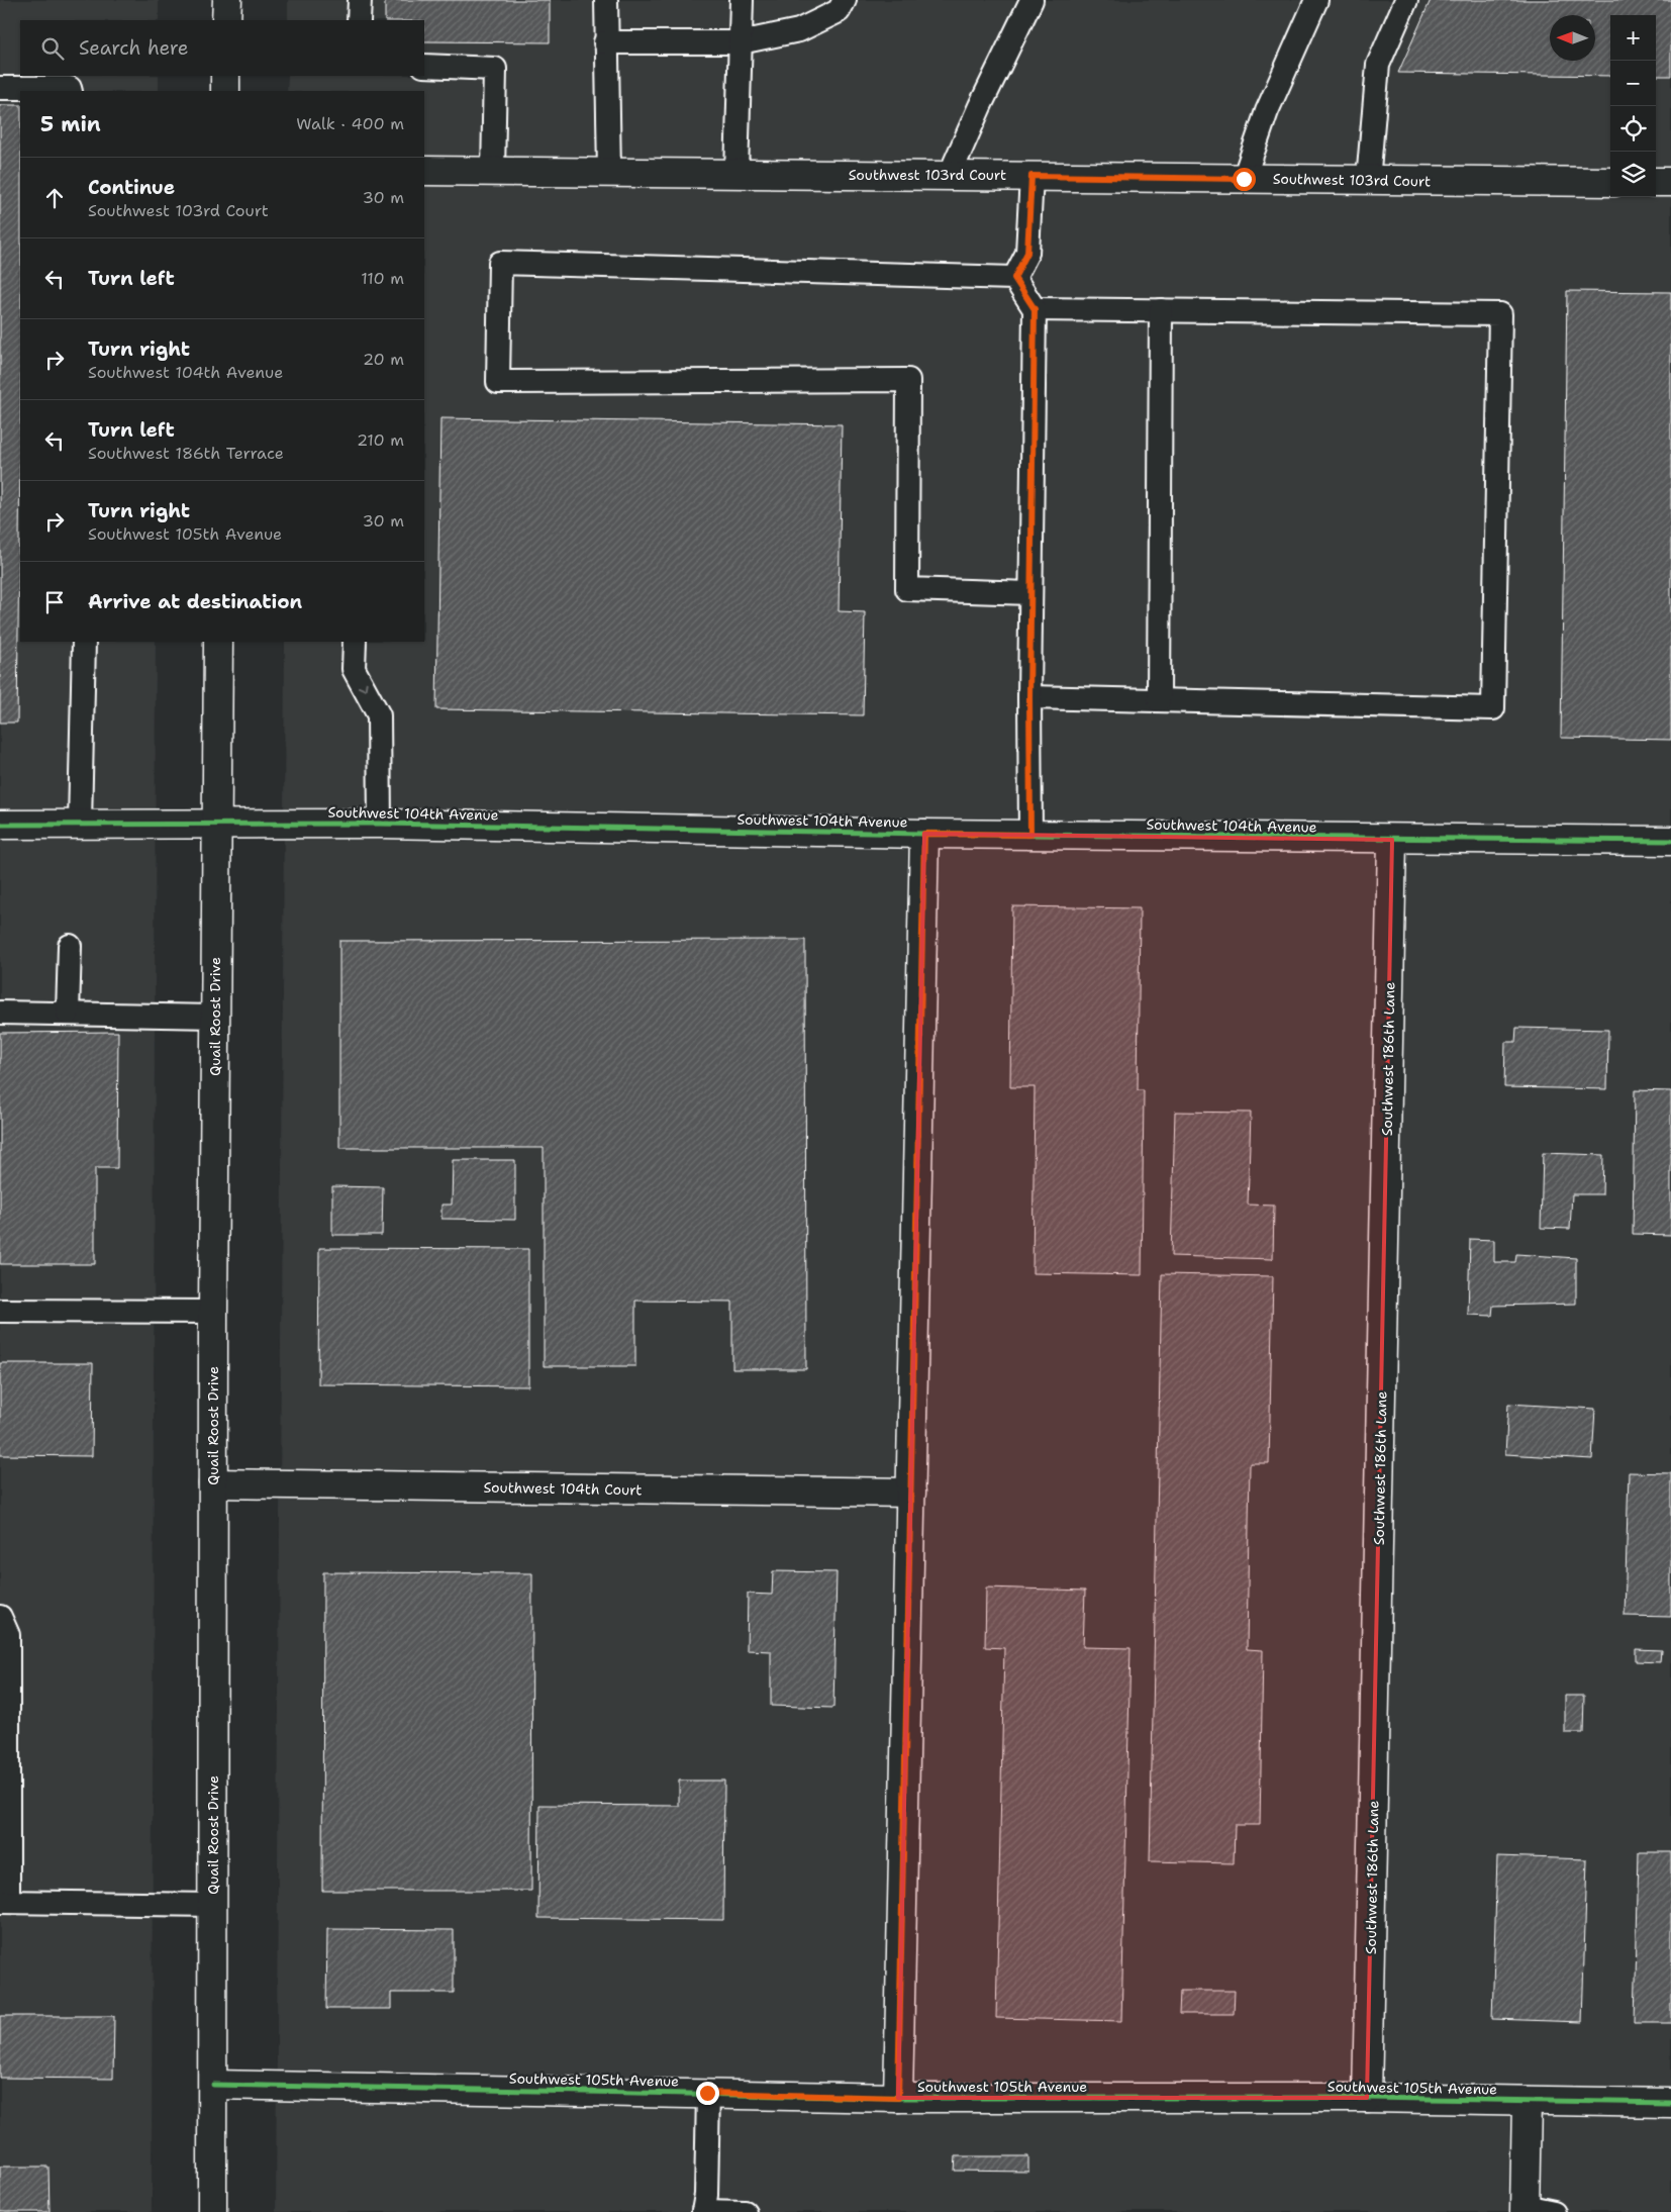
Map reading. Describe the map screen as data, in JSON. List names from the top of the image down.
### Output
{
  "streets": {
    "street": [
      "Southwest 103rd Court",
      "Southwest 104th Avenue",
      "Quail Roost Drive",
      "Southwest 186th Lane",
      "Southwest 104th Court",
      "Southwest 105th Avenue"
    ]
  },
  "crossings": [
    ["Southwest 104th Avenue", "Quail Roost Drive"],
    ["Southwest 104th Avenue", "Southwest 186th Lane"],
    ["Quail Roost Drive", "Southwest 104th Court"],
    ["Quail Roost Drive", "Southwest 105th Avenue"],
    ["Southwest 186th Lane", "Southwest 105th Avenue"]
  ],
  "north": "left",
  "page": {
    "map_buttons": ["+", "−"],
    "search": "Search here",
    "heading": ["5 min", "Walk · 400 m"],
    "list": [
      ["Continue", "Southwest 103rd Court", "30 m"],
      ["Turn left", "110 m"],
      ["Turn right", "Southwest 104th Avenue", "20 m"],
      ["Turn left", "Southwest 186th Terrace", "210 m"],
      ["Turn right", "Southwest 105th Avenue", "30 m"],
      "Arrive at destination"
    ]
  }
}
